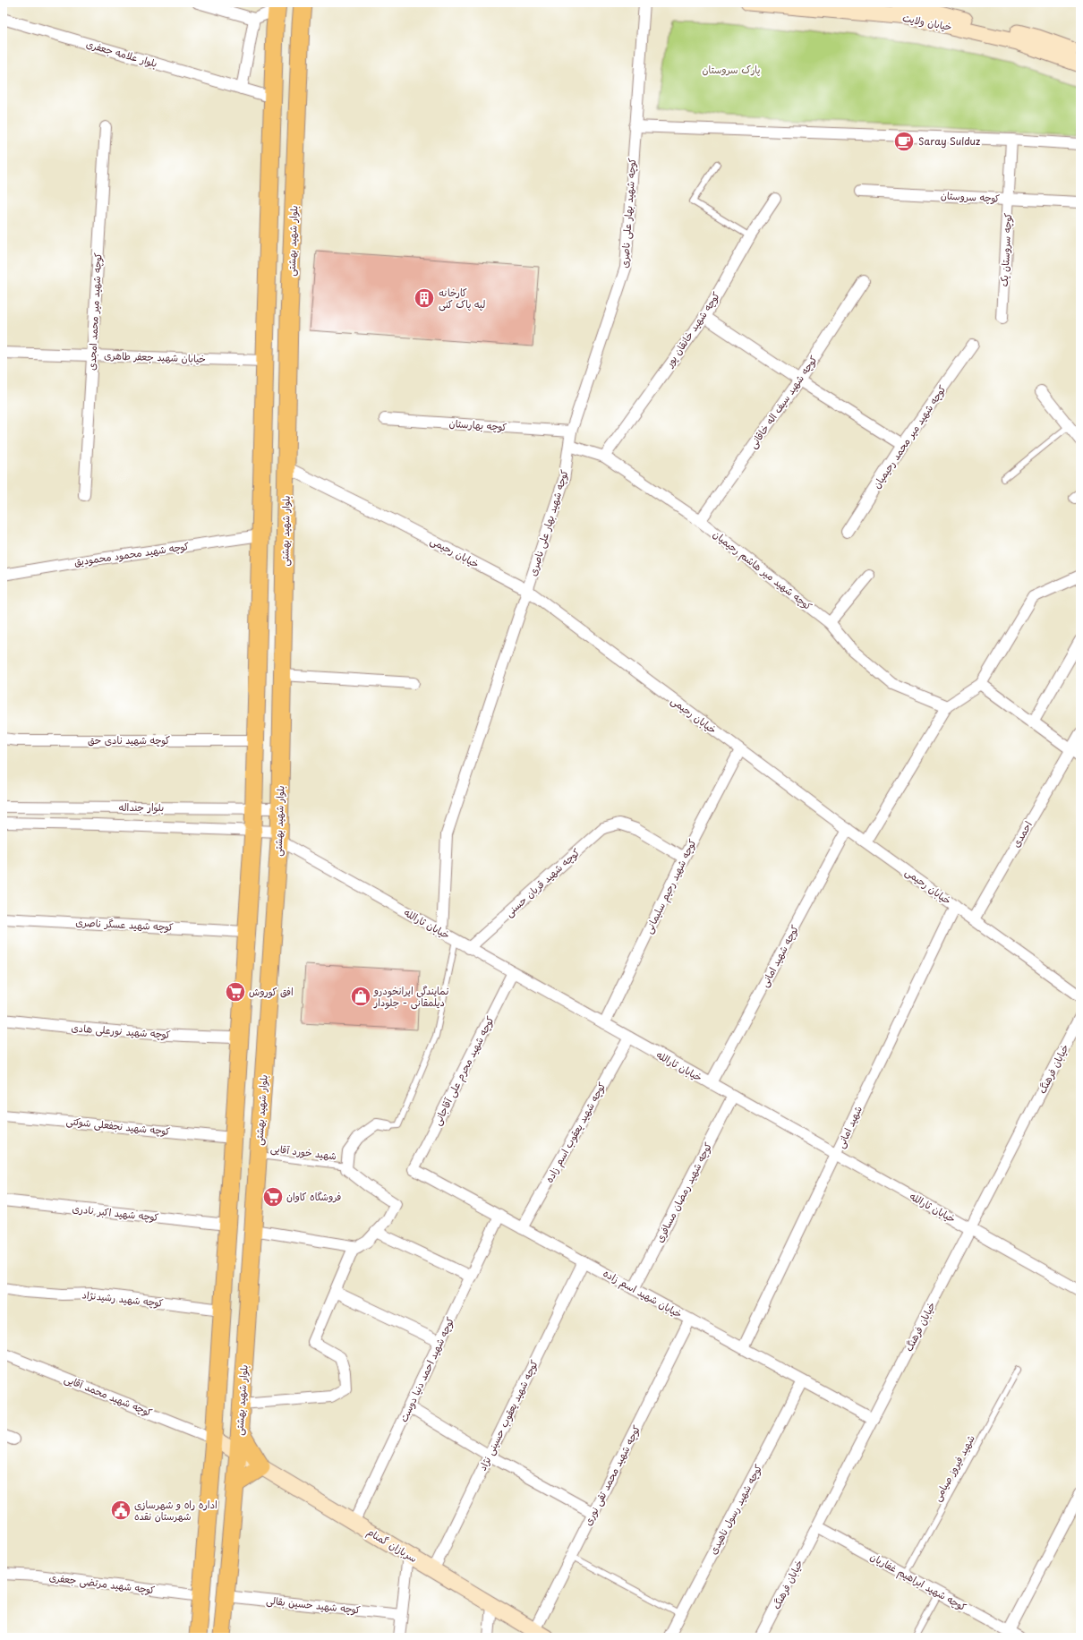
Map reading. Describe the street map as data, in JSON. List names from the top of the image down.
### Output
{
  "streets": {
    "main road": ["خیابان ولایت", "بلوار شهید بهشتی", "سربازان گمنام"],
    "street": [
      "بلوار علامه جعفری",
      "کوچه سروستان",
      "کوچه شهید بهار علی ناصری",
      "کوچه سروستان یک",
      "کوچه شهید میر محمد امجدی",
      "کوچه شهید خانقان پور",
      "خیابان شهید جعفر طاهری",
      "کوچه شهید سیف اله خاقانی",
      "کوچه بهارستان",
      "کوچه شهید میر محمد رحیمیان",
      "خیابان رحیمی",
      "کوچه شهید محمود محمودیق",
      "کوچه شهید میر هاشم رحیمیان",
      "کوچه شهید نادی حق",
      "بلوار جنداله",
      "احمدی",
      "کوچه شهید قربان حسنی",
      "کوچه شهید رحیم سلیمانی",
      "خیابان ثارالله",
      "کوچه شهید عسگر ناصری",
      "کوچه شهید امانی",
      "کوچه شهید نورعلی هادی",
      "خیابان فرهنگ",
      "کوچه شهید محرم علی آقاجانی",
      "کوچه شهید نجفعلی شوکتی",
      "شهید امانی",
      "کوچه شهید یعقوب اسم زاده",
      "کوچه شهید رمضان مسافری",
      "کوچه شهید اکبر نادری",
      "خیابان شهید اسم زاده",
      "کوچه شهید رشیدنژاد",
      "کوچه شهید احمد دنیا دوست",
      "کوچه شهید محمد آقایی",
      "کوچه شهید یعقوب حسینی نژاد",
      "کوچه شهید محمد تقی نوری",
      "کوچه شهید رسول ناهیدی",
      "کوچه شهید ابراهیم غفاریان",
      "کوچه شهید مرتضی جعفری",
      "کوچه شهید حسین بقالی"
    ],
    "lane": ["شهید خورد آقایی", "شهید فیروز صیامی"]
  },
  "crossings": [
    ["کوچه سروستان", "کوچه سروستان یک"],
    ["کوچه شهید بهار علی ناصری", "کوچه بهارستان"],
    ["کوچه شهید بهار علی ناصری", "خیابان رحیمی"],
    ["کوچه شهید بهار علی ناصری", "کوچه شهید میر هاشم رحیمیان"],
    ["کوچه شهید بهار علی ناصری", "خیابان ثارالله"],
    ["بلوار شهید بهشتی", "خیابان رحیمی"],
    ["بلوار شهید بهشتی", "بلوار جنداله"],
    ["بلوار شهید بهشتی", "خیابان ثارالله"],
    ["بلوار شهید بهشتی", "شهید خورد آقایی"],
    ["بلوار شهید بهشتی", "سربازان گمنام"],
    ["بلوار شهید بهشتی", "کوچه شهید حسین بقالی"],
    ["کوچه شهید میر محمد امجدی", "خیابان شهید جعفر طاهری"],
    ["کوچه شهید خانقان پور", "کوچه شهید میر هاشم رحیمیان"],
    ["کوچه شهید سیف اله خاقانی", "کوچه شهید میر هاشم رحیمیان"],
    ["خیابان رحیمی", "احمدی"],
    ["خیابان رحیمی", "کوچه شهید رحیم سلیمانی"],
    ["خیابان رحیمی", "کوچه شهید امانی"],
    ["خیابان رحیمی", "شهید امانی"],
    ["بلوار جنداله", "خیابان ثارالله"],
    ["کوچه شهید قربان حسنی", "کوچه شهید رحیم سلیمانی"],
    ["کوچه شهید قربان حسنی", "خیابان ثارالله"],
    ["کوچه شهید رحیم سلیمانی", "خیابان ثارالله"],
    ["خیابان ثارالله", "کوچه شهید امانی"],
    ["خیابان ثارالله", "خیابان فرهنگ"],
    ["خیابان ثارالله", "کوچه شهید محرم علی آقاجانی"],
    ["خیابان ثارالله", "شهید امانی"],
    ["خیابان ثارالله", "کوچه شهید یعقوب اسم زاده"],
    ["خیابان ثارالله", "کوچه شهید رمضان مسافری"],
    ["خیابان فرهنگ", "خیابان شهید اسم زاده"],
    ["خیابان فرهنگ", "کوچه شهید ابراهیم غفاریان"],
    ["کوچه شهید محرم علی آقاجانی", "خیابان شهید اسم زاده"],
    ["شهید امانی", "خیابان شهید اسم زاده"],
    ["کوچه شهید یعقوب اسم زاده", "خیابان شهید اسم زاده"],
    ["کوچه شهید رمضان مسافری", "خیابان شهید اسم زاده"],
    ["خیابان شهید اسم زاده", "کوچه شهید احمد دنیا دوست"],
    ["خیابان شهید اسم زاده", "کوچه شهید یعقوب حسینی نژاد"],
    ["خیابان شهید اسم زاده", "کوچه شهید محمد تقی نوری"],
    ["خیابان شهید اسم زاده", "کوچه شهید رسول ناهیدی"],
    ["کوچه شهید احمد دنیا دوست", "سربازان گمنام"],
    ["کوچه شهید محمد آقایی", "سربازان گمنام"],
    ["کوچه شهید یعقوب حسینی نژاد", "سربازان گمنام"],
    ["شهید فیروز صیامی", "کوچه شهید ابراهیم غفاریان"],
    ["کوچه شهید محمد تقی نوری", "سربازان گمنام"]
  ],
  "parks": ["پارک سروستان"],
  "places": {
    "cafe": ["Saray Sulduz"],
    "building": ["کارخانه لپه پاک کنی"],
    "supermarket": ["افق کوروش", "فروشگاه کاوان"],
    "shop": ["نمایندگی ایرانخودرو دیلمقانی - جلودار"],
    "public building": ["اداره راه و شهرسازی شهرستان نقده"]
  }
}
